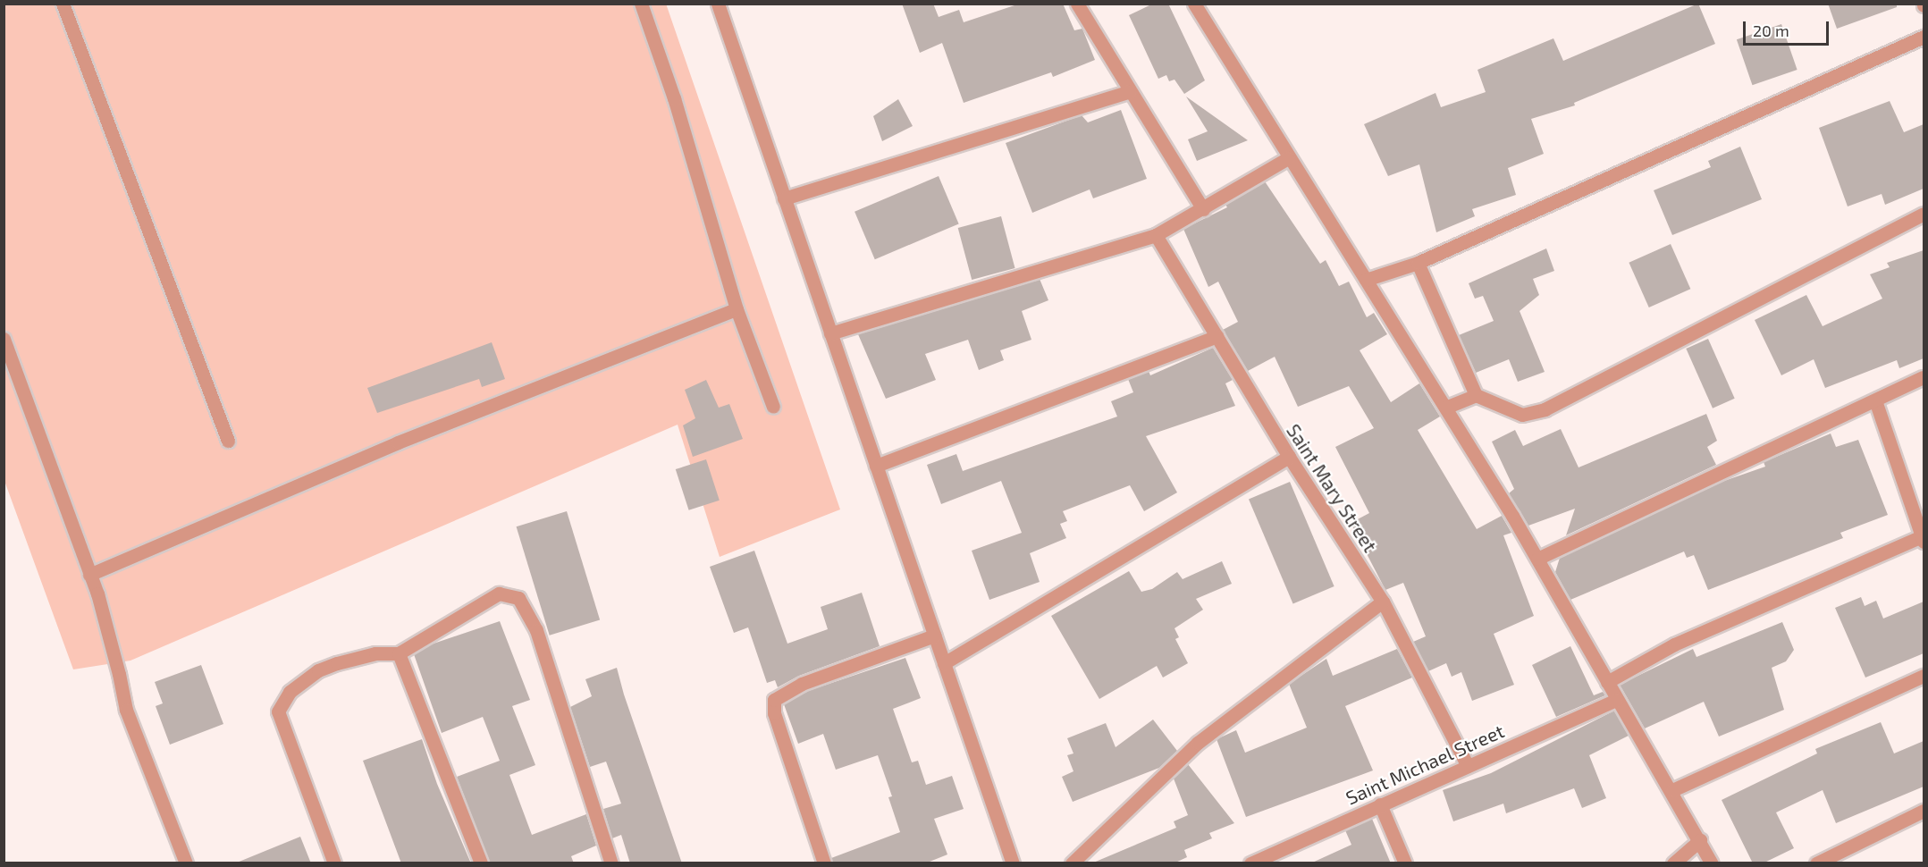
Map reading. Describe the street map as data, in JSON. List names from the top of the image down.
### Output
{
  "streets": {
    "street": ["Saint Mary Street", "Saint Michael Street"]
  },
  "crossings": [
    ["Saint Mary Street", "Saint Michael Street"]
  ],
  "scale_bar": "20 m"
}
